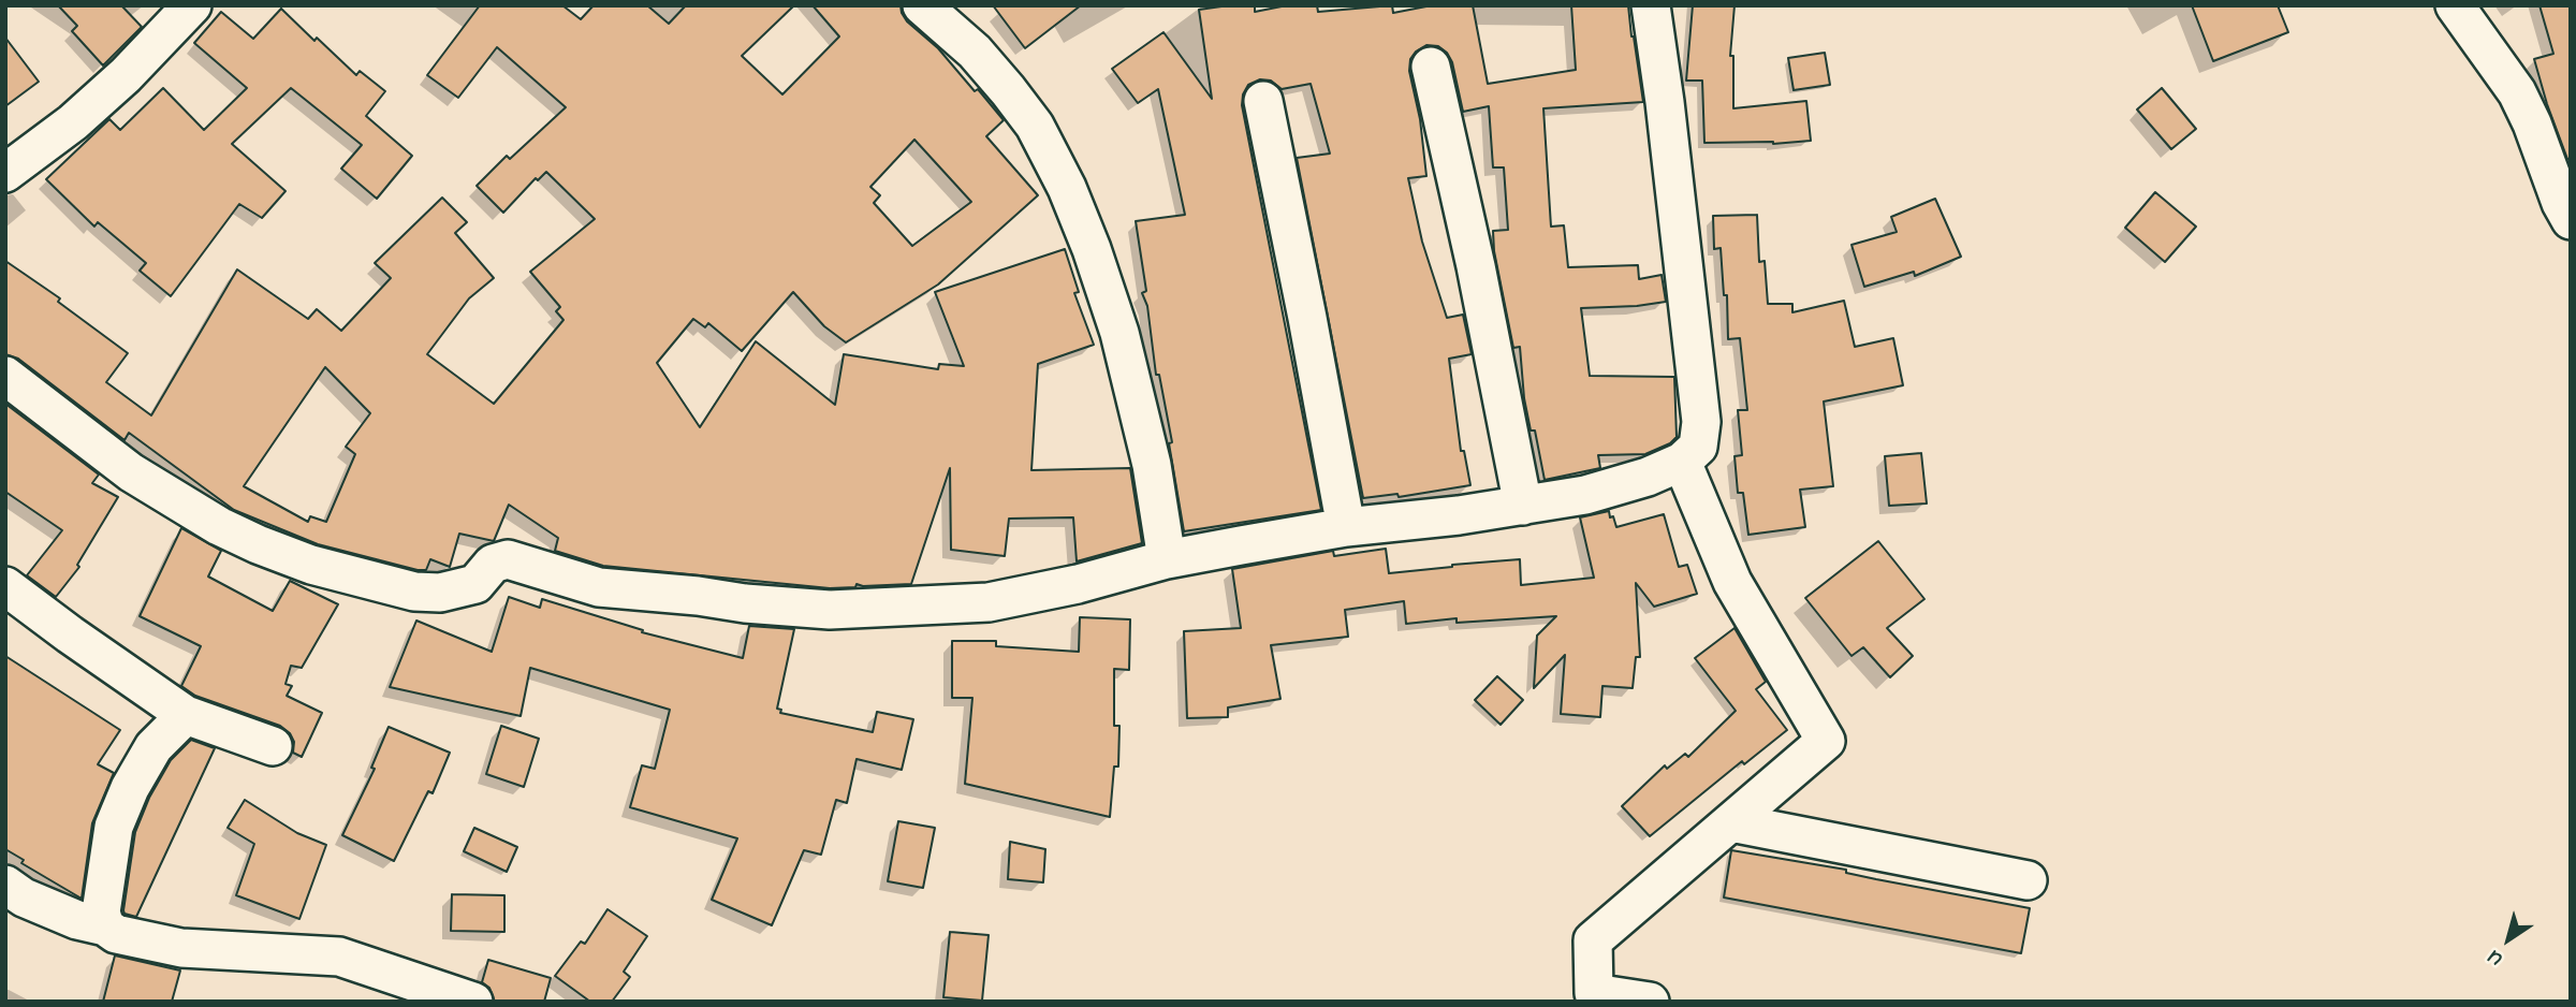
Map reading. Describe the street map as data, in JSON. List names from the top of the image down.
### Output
{
  "north": "bottom left"
}
